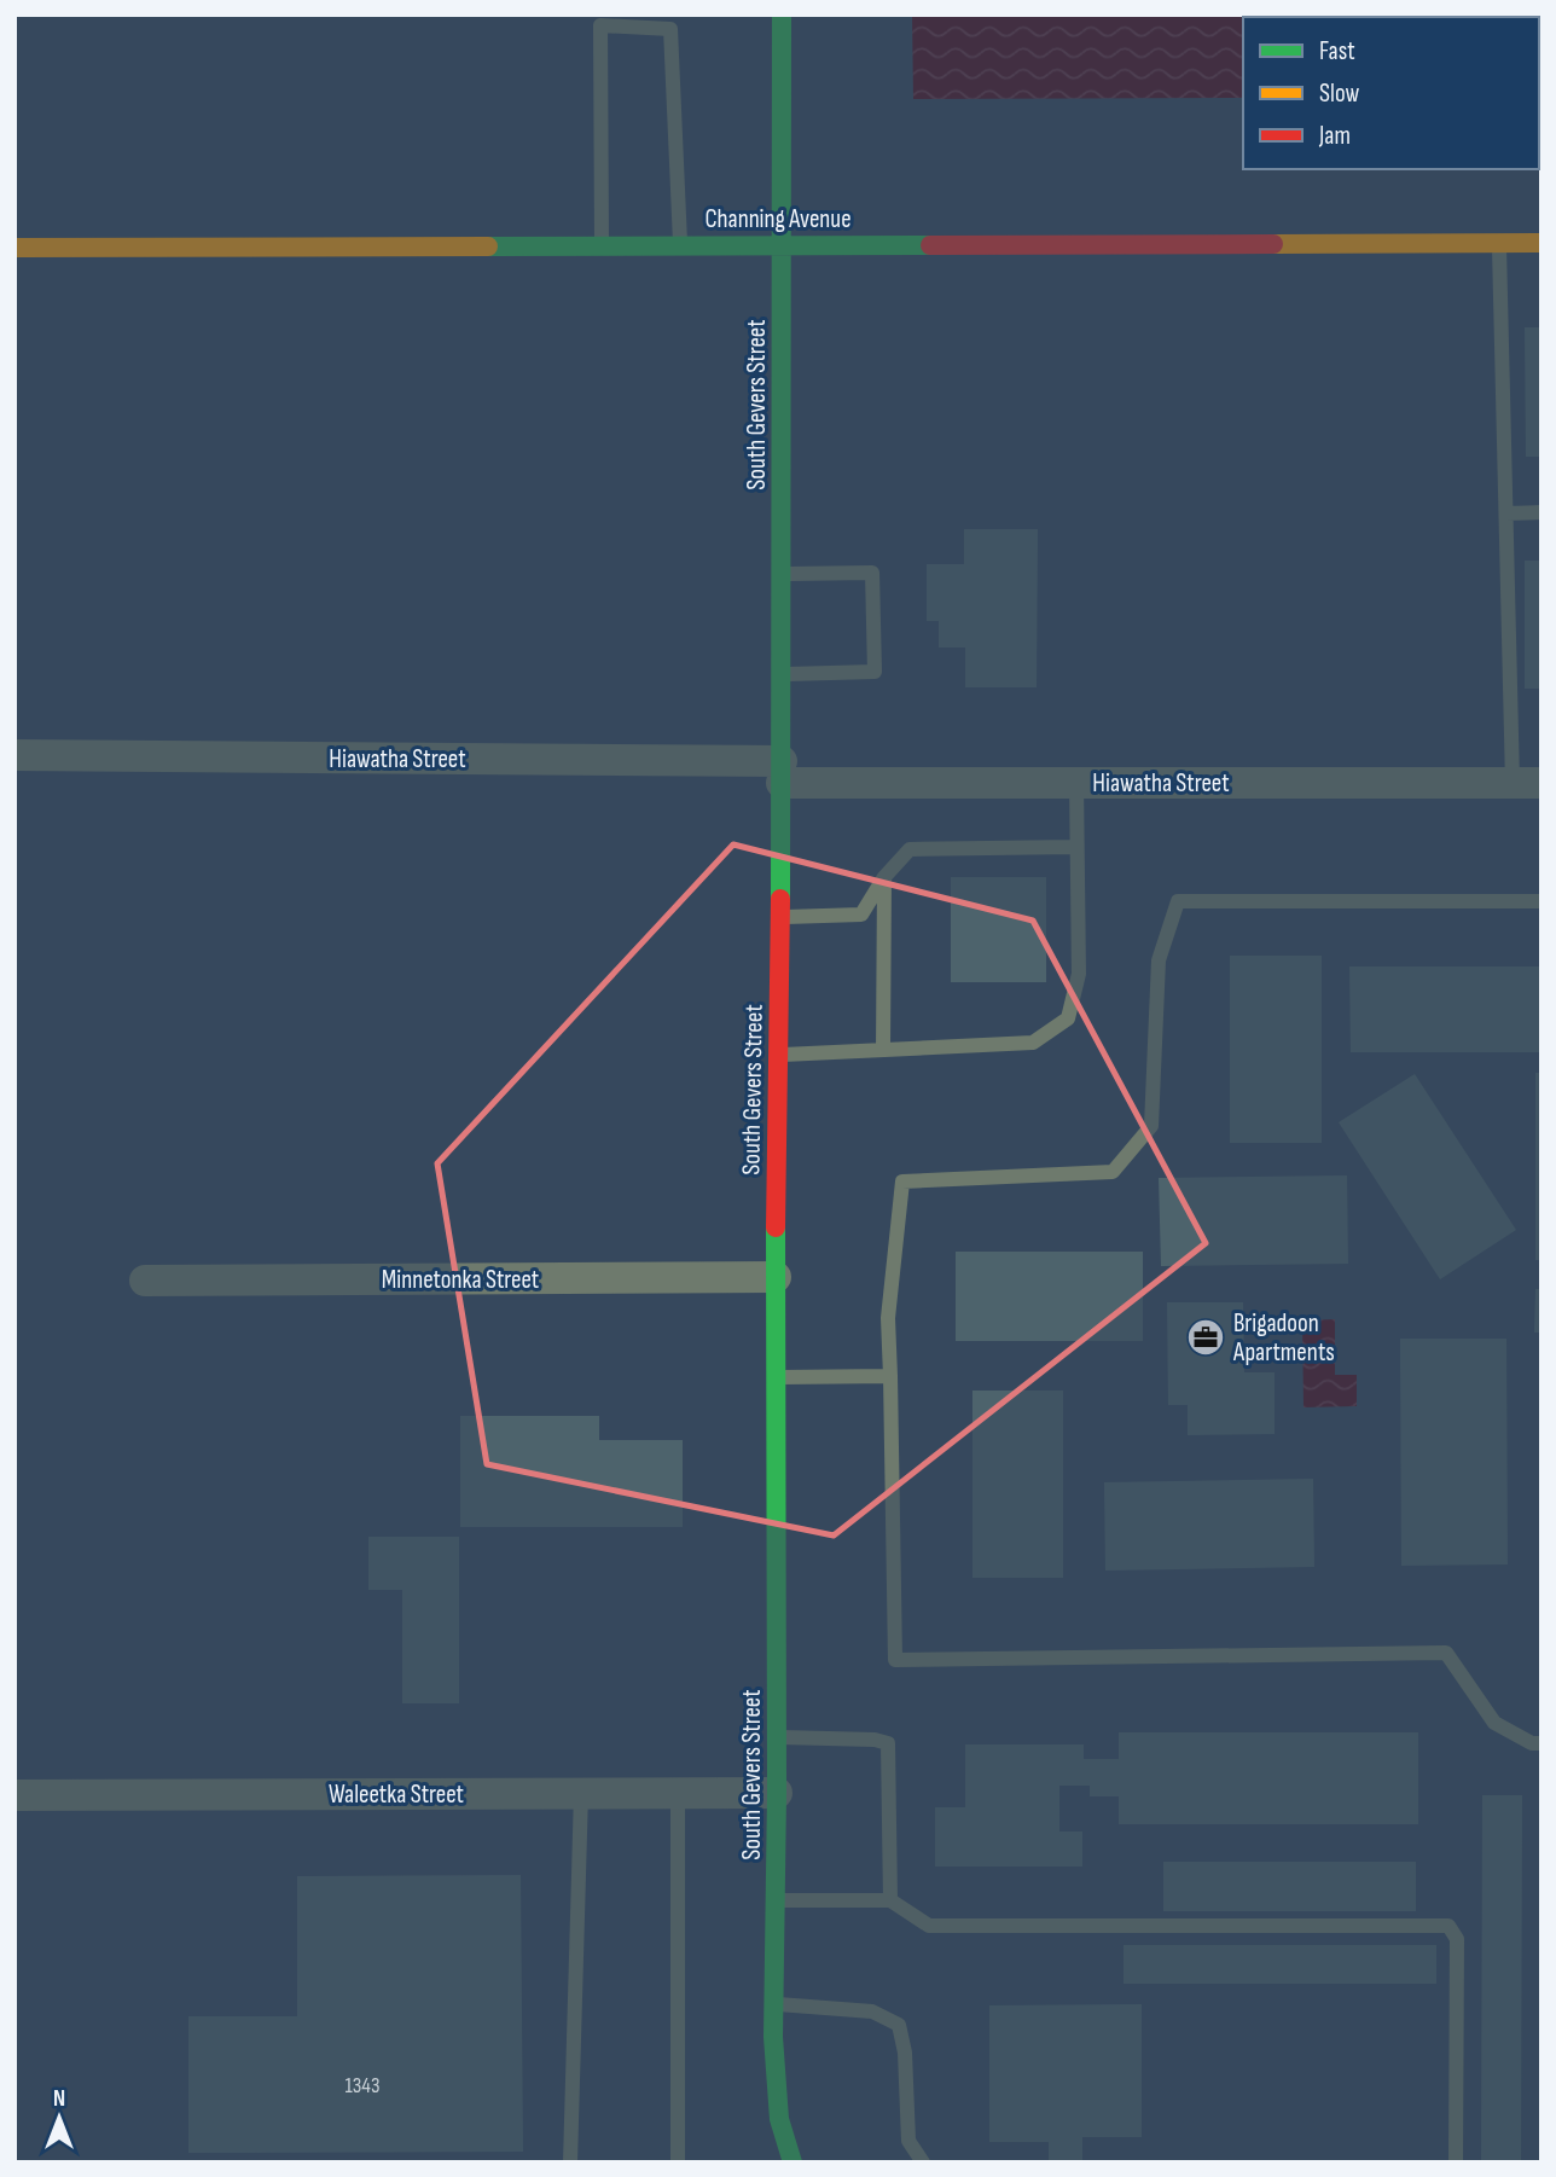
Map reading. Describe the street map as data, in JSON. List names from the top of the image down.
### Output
{
  "streets": {
    "street": [
      "Channing Avenue",
      "South Gevers Street",
      "Hiawatha Street",
      "Minnetonka Street",
      "Waleetka Street"
    ]
  },
  "crossings": [
    ["Channing Avenue", "South Gevers Street"],
    ["South Gevers Street", "Hiawatha Street"],
    ["South Gevers Street", "Minnetonka Street"],
    ["South Gevers Street", "Waleetka Street"]
  ],
  "places": {
    "office": ["Brigadoon Apartments"]
  },
  "house_numbers": ["1343"],
  "legend": ["Fast", "Slow", "Jam"],
  "north": "top"
}
